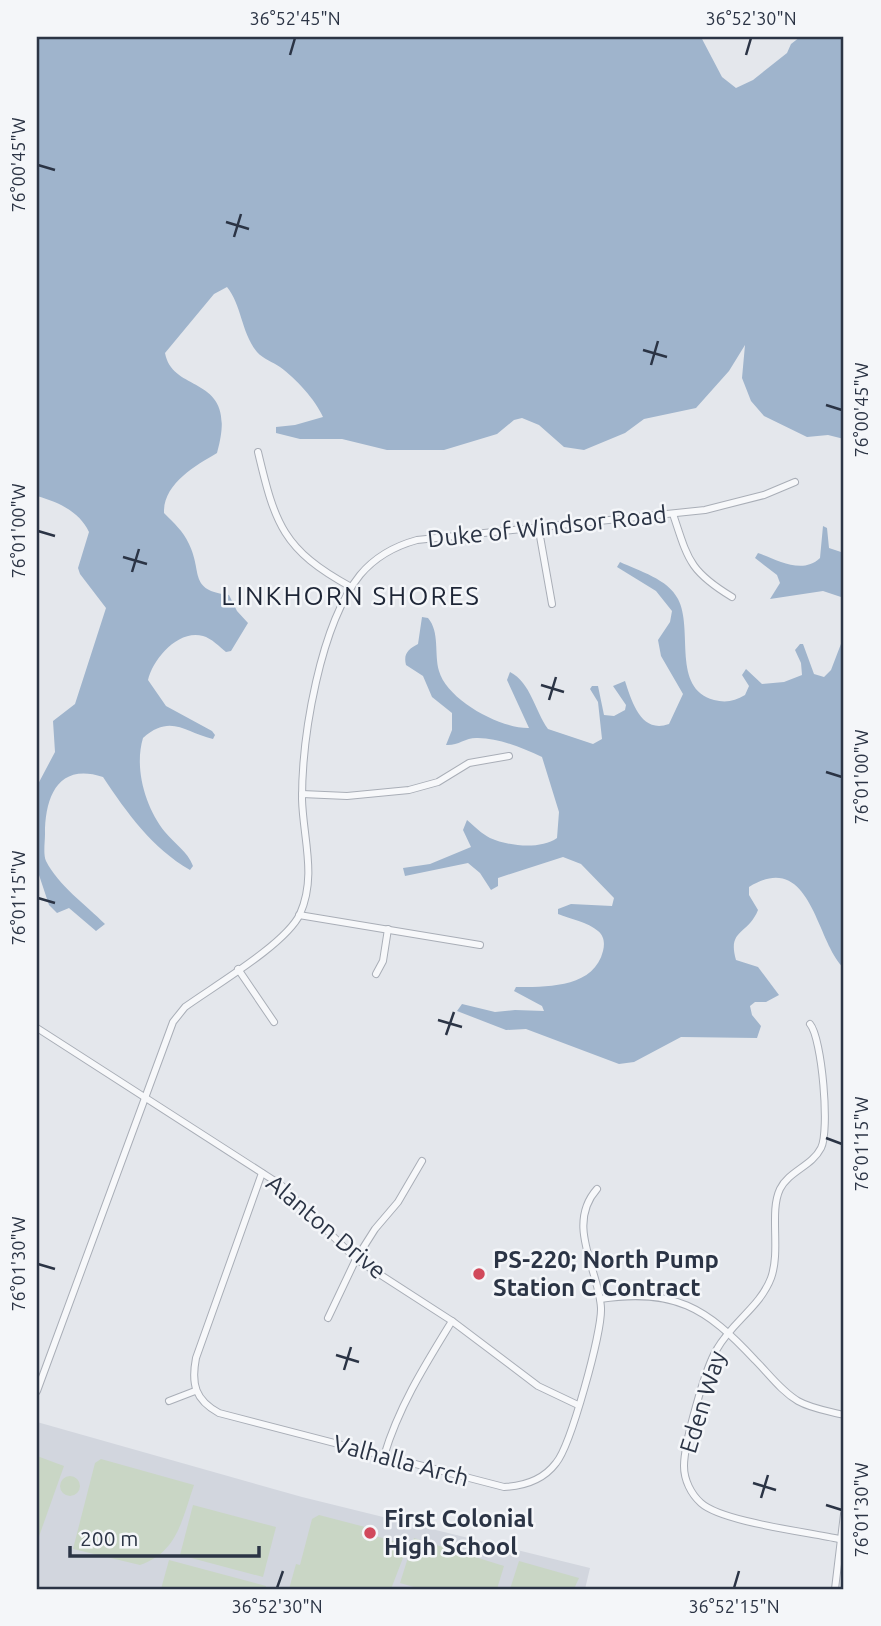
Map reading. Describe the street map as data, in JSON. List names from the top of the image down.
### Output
{
  "streets": {
    "street": [
      "Duke of Windsor Road",
      "Alanton Drive",
      "Eden Way",
      "Valhalla Arch"
    ]
  },
  "crossings": [
    ["Duke of Windsor Road", "Alanton Drive"],
    ["Alanton Drive", "Valhalla Arch"]
  ],
  "districts": ["LINKHORN SHORES"],
  "places": ["PS-220; North Pump Station C Contract", "First Colonial High School"],
  "scale_bar": "200 m",
  "coordinates": [
    "36°52'45\"N",
    "36°52'30\"N",
    "76°00'45\"W",
    "76°01'00\"W",
    "76°01'15\"W",
    "76°01'30\"W",
    "36°52'15\"N"
  ]
}
